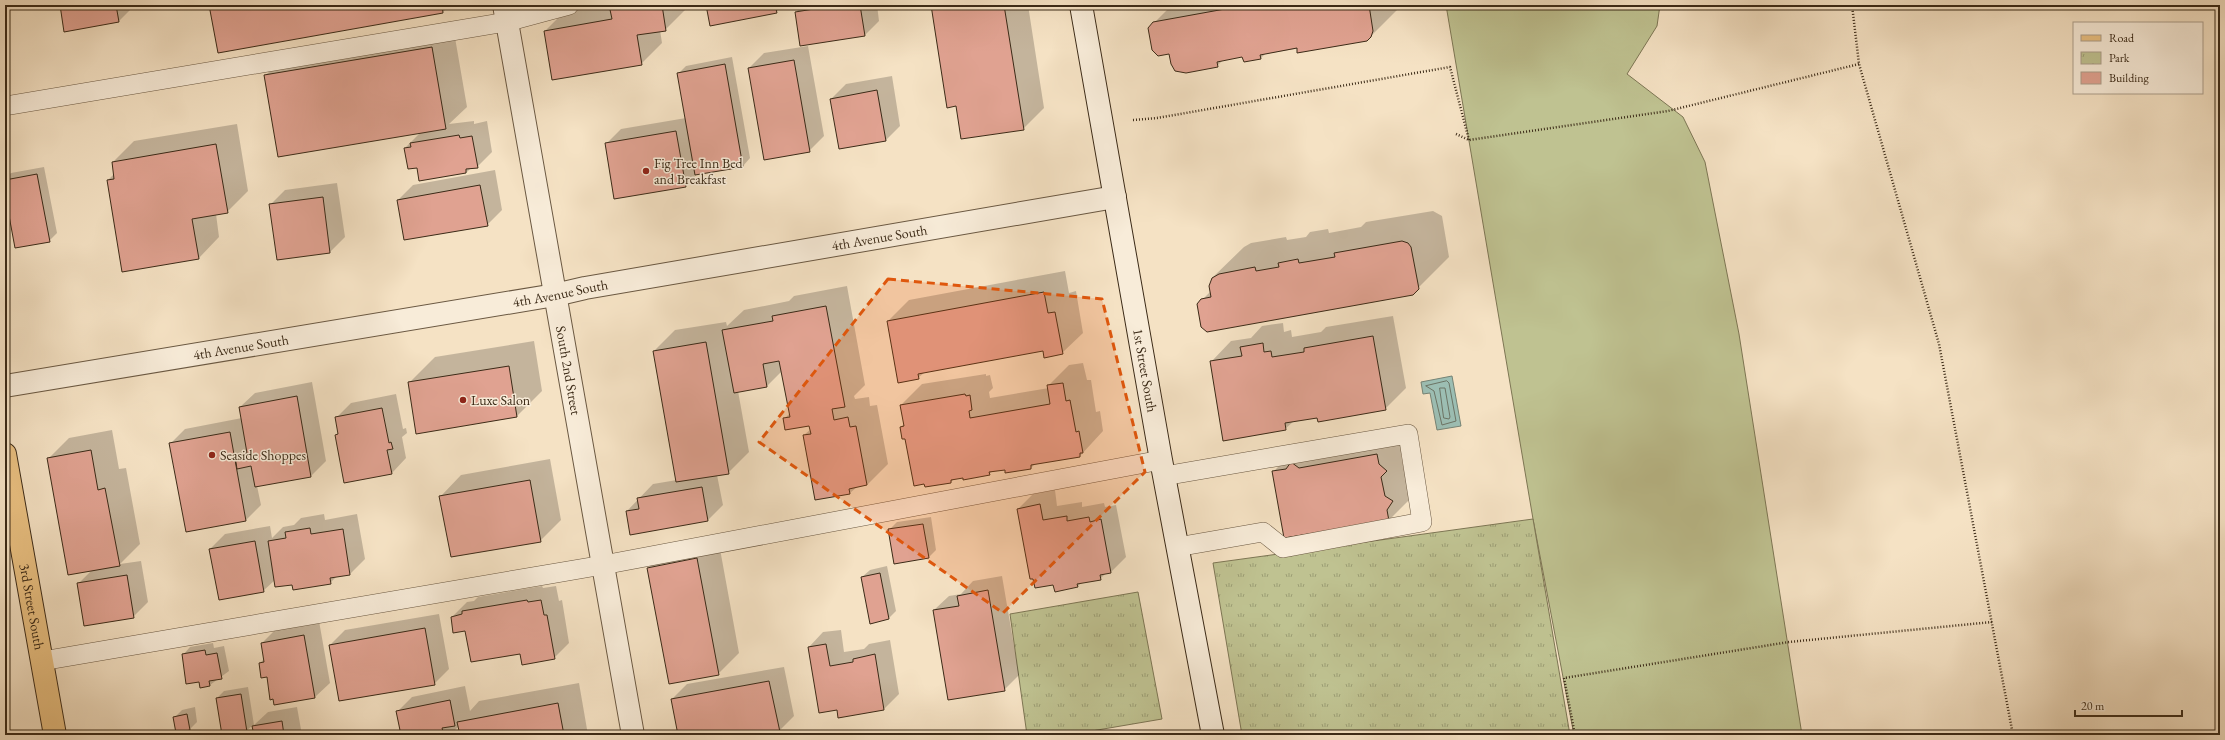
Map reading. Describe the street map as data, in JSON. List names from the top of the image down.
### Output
{
  "streets": {
    "main road": ["3rd Street South"],
    "street": ["4th Avenue South", "South 2nd Street", "1st Street South"]
  },
  "crossings": [
    ["4th Avenue South", "South 2nd Street"],
    ["4th Avenue South", "1st Street South"]
  ],
  "places": ["Fig Tree Inn Bed and Breakfast", "Luxe Salon", "Seaside Shoppes"],
  "legend": ["Road", "Park", "Building"],
  "scale_bar": "20 m"
}
